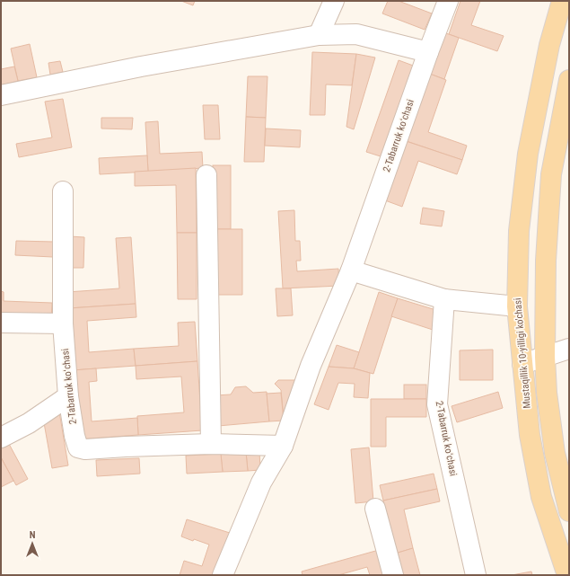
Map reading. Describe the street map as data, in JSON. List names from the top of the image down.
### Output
{
  "streets": {
    "main road": ["Mustaqillik 10-yilligi ko'chasi"],
    "street": ["2-Tabarruk koʻchasi"]
  },
  "north": "top"
}
